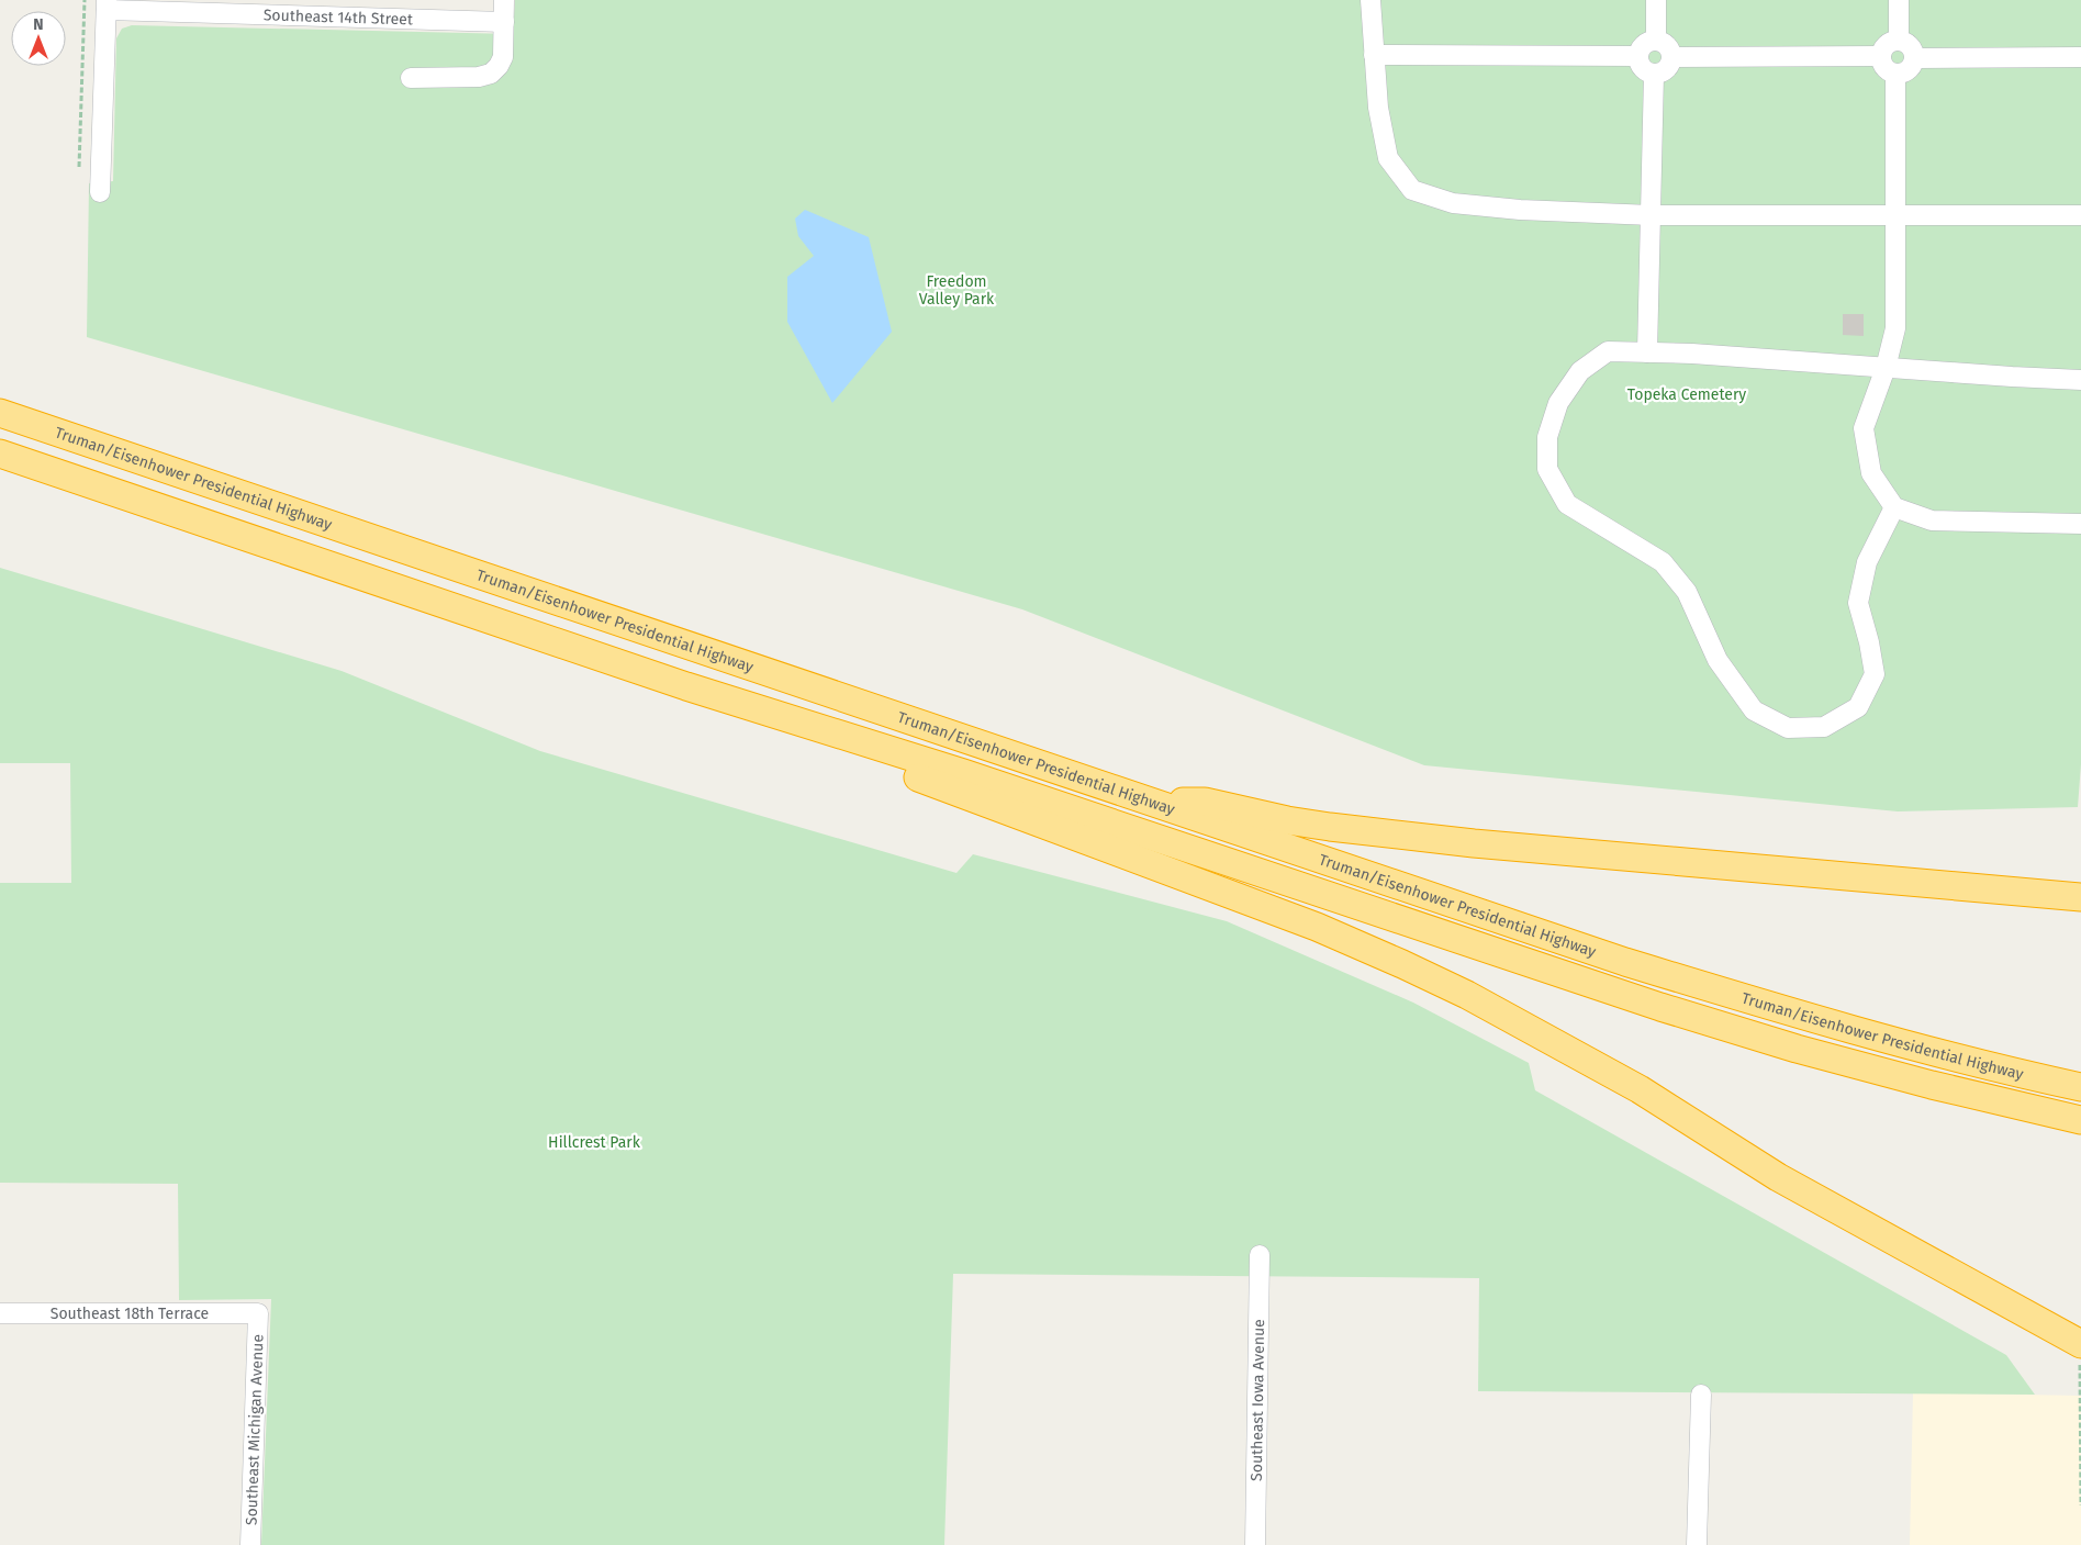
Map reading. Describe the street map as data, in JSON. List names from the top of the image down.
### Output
{
  "streets": {
    "highway": ["Truman/Eisenhower Presidential Highway"],
    "street": [
      "Southeast 14th Street",
      "Southeast 18th Terrace",
      "Southeast Iowa Avenue",
      "Southeast Michigan Avenue"
    ]
  },
  "crossings": [
    ["Southeast 18th Terrace", "Southeast Michigan Avenue"]
  ],
  "parks": ["Freedom Valley Park", "Topeka Cemetery", "Hillcrest Park"],
  "north": "top"
}
